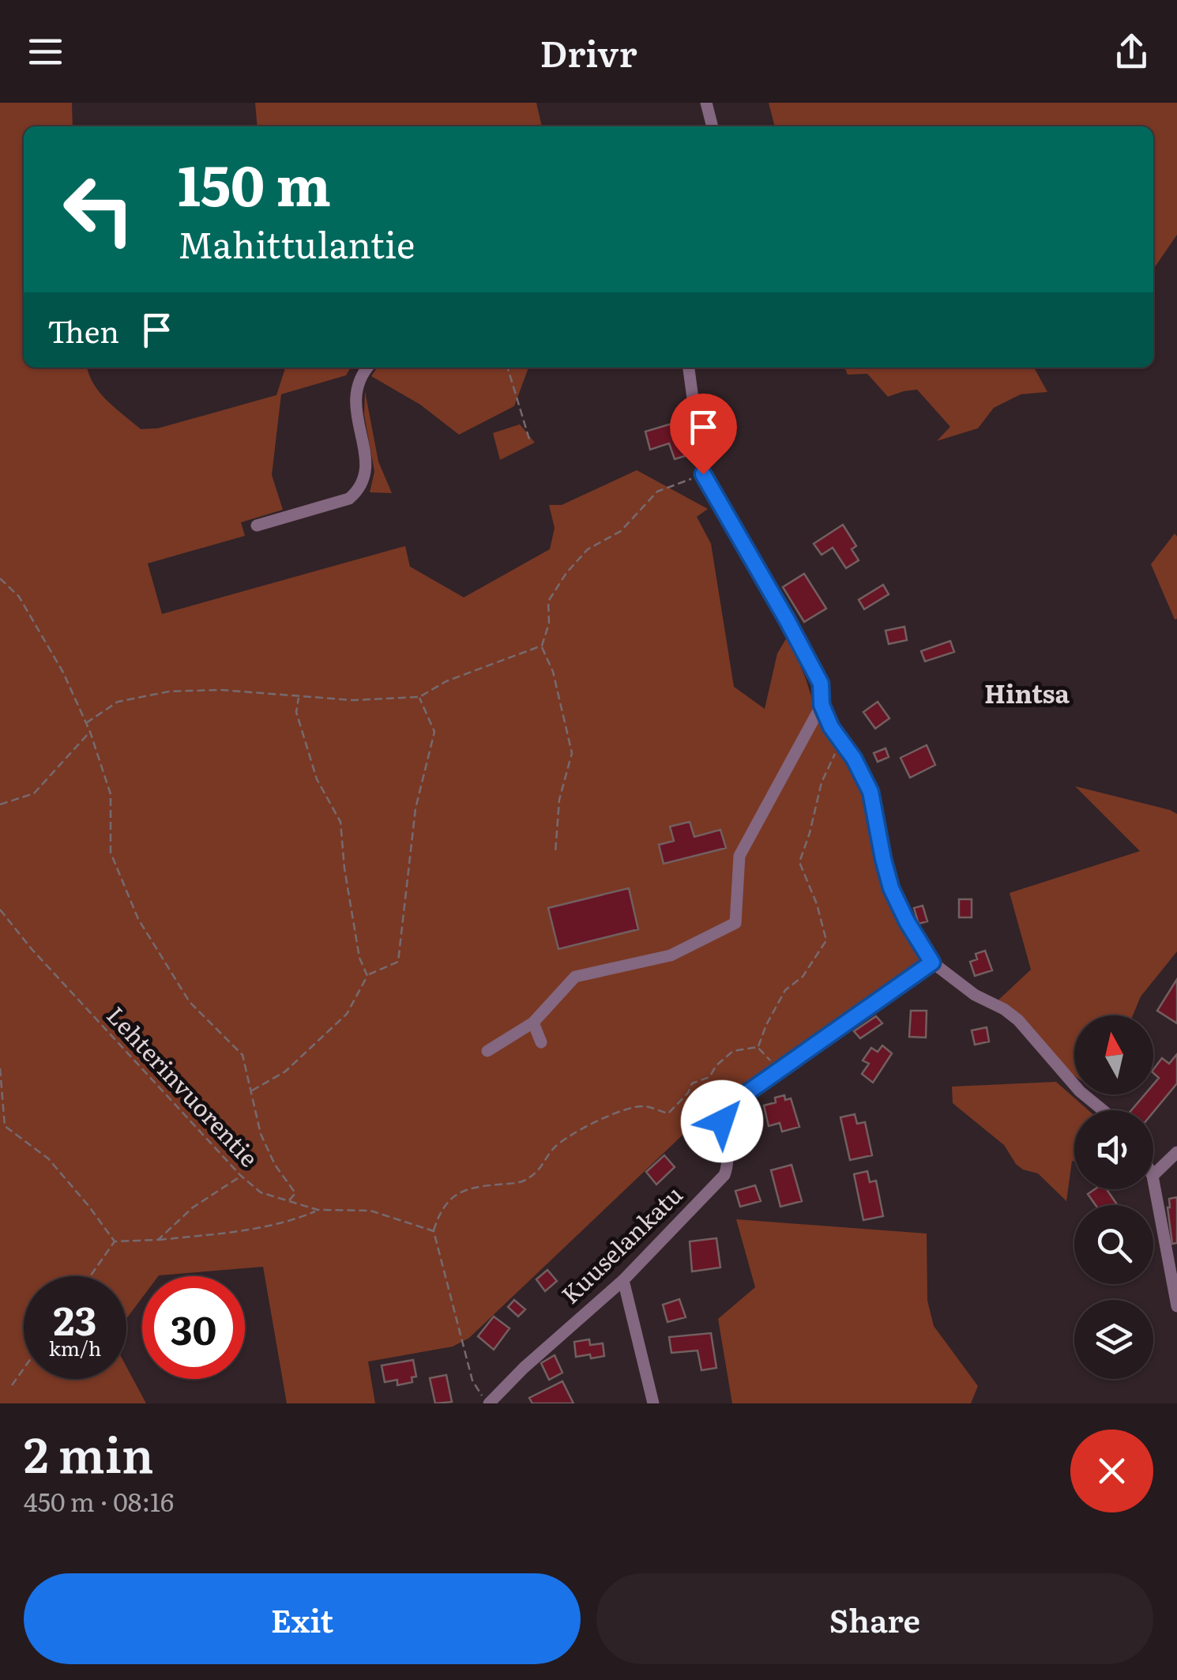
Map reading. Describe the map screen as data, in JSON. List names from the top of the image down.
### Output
{
  "streets": {
    "street": ["Kuuselankatu"],
    "path": ["Lehterinvuorentie"]
  },
  "districts": ["Hintsa"],
  "north": "top",
  "page": {
    "header": "Drivr",
    "turn": ["150 m", "Mahittulantie"],
    "then": "Then",
    "speed": "23 km/h",
    "limit": "30",
    "heading": ["2 min", "450 m · 08:16"],
    "buttons": ["Exit", "Share"]
  }
}
